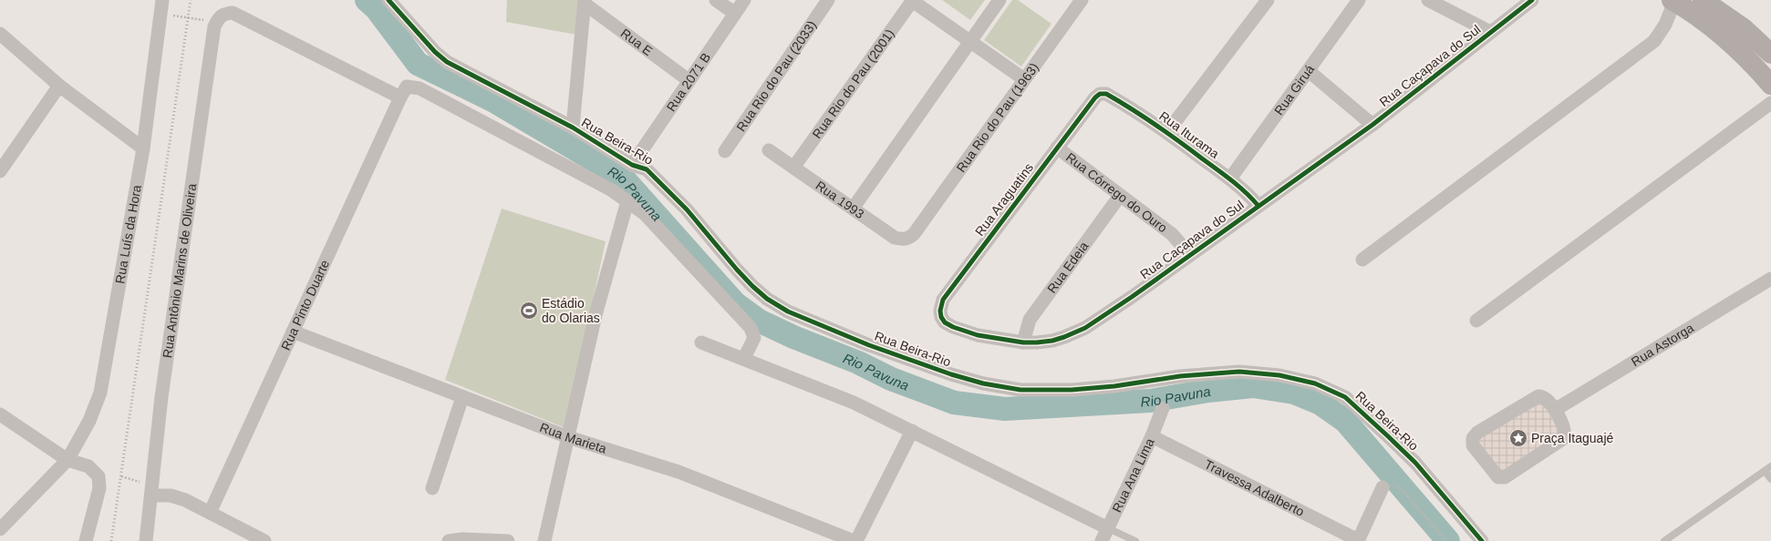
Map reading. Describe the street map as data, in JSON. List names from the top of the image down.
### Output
{
  "streets": {
    "street": [
      "Rua E",
      "Rua Caçapava do Sul",
      "Rua Rio do Pau (2033)",
      "Rua 2071 B",
      "Rua Rio do Pau (2001)",
      "Rua Giruá",
      "Rua Rio do Pau (1963)",
      "Rua Iturama",
      "Rua Beira-Rio",
      "Rua Córrego do Ouro",
      "Rua Araguatins",
      "Rua 1993",
      "Rua Luís da Hora",
      "Rua Edeia",
      "Rua Antônio Marins de Oliveira",
      "Rua Pinto Duarte",
      "Rua Astorga",
      "Rua Marieta",
      "Rua Ana Lima",
      "Travessa Adalberto"
    ]
  },
  "crossings": [
    ["Rua E", "Rua 2071 B"],
    ["Rua Caçapava do Sul", "Rua Iturama"],
    ["Rua Caçapava do Sul", "Rua Córrego do Ouro"],
    ["Rua Caçapava do Sul", "Rua Araguatins"],
    ["Rua Caçapava do Sul", "Rua Edeia"],
    ["Rua 2071 B", "Rua Beira-Rio"],
    ["Rua Rio do Pau (2001)", "Rua 1993"],
    ["Rua Giruá", "Rua Iturama"],
    ["Rua Rio do Pau (1963)", "Rua 1993"],
    ["Rua Iturama", "Rua Araguatins"],
    ["Rua Córrego do Ouro", "Rua Araguatins"],
    ["Rua Córrego do Ouro", "Rua Edeia"],
    ["Rua Antônio Marins de Oliveira", "Rua Pinto Duarte"],
    ["Rua Pinto Duarte", "Rua Marieta"],
    ["Rua Ana Lima", "Travessa Adalberto"]
  ],
  "water": ["Rio Pavuna"],
  "places": {
    "sports": ["Estádio do Olarias"],
    "place": ["Praça Itaguajé"]
  }
}
